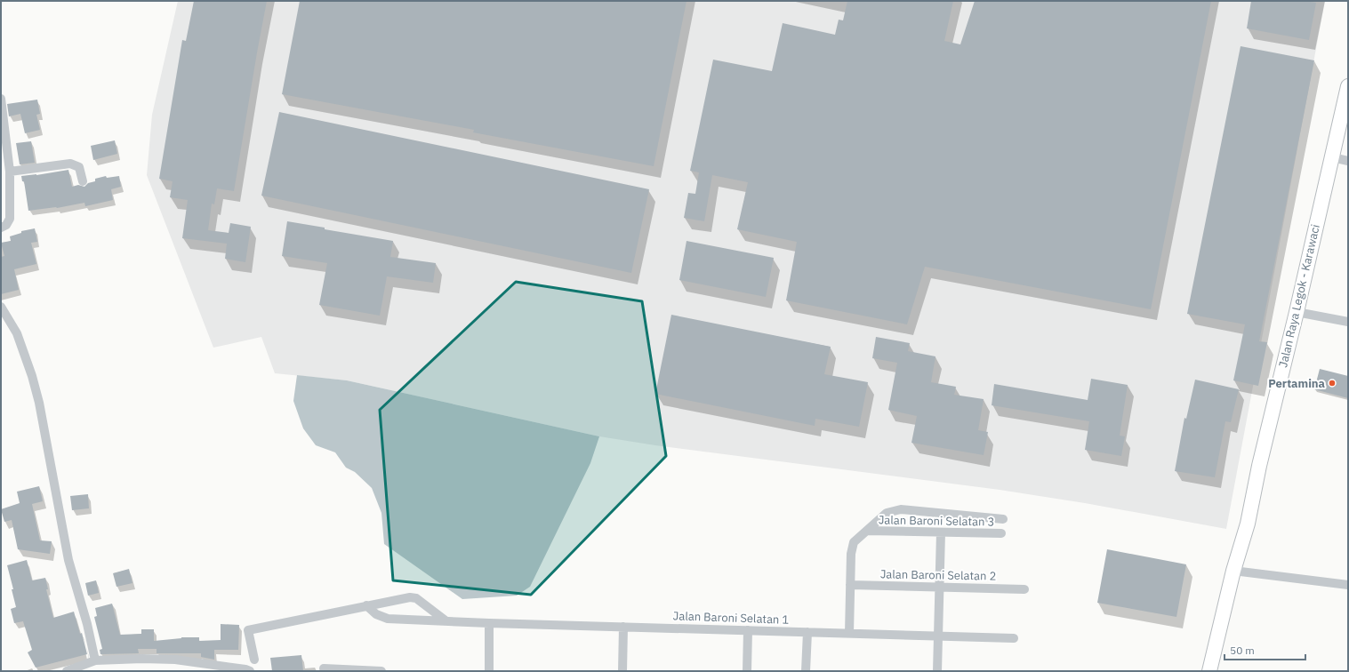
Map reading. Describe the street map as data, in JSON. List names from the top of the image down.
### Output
{
  "streets": {
    "main road": ["Jalan Raya Legok - Karawaci"],
    "street": ["Jalan Baroni Selatan 3", "Jalan Baroni Selatan 2", "Jalan Baroni Selatan 1"]
  },
  "places": ["Pertamina"],
  "scale_bar": "50 m"
}
